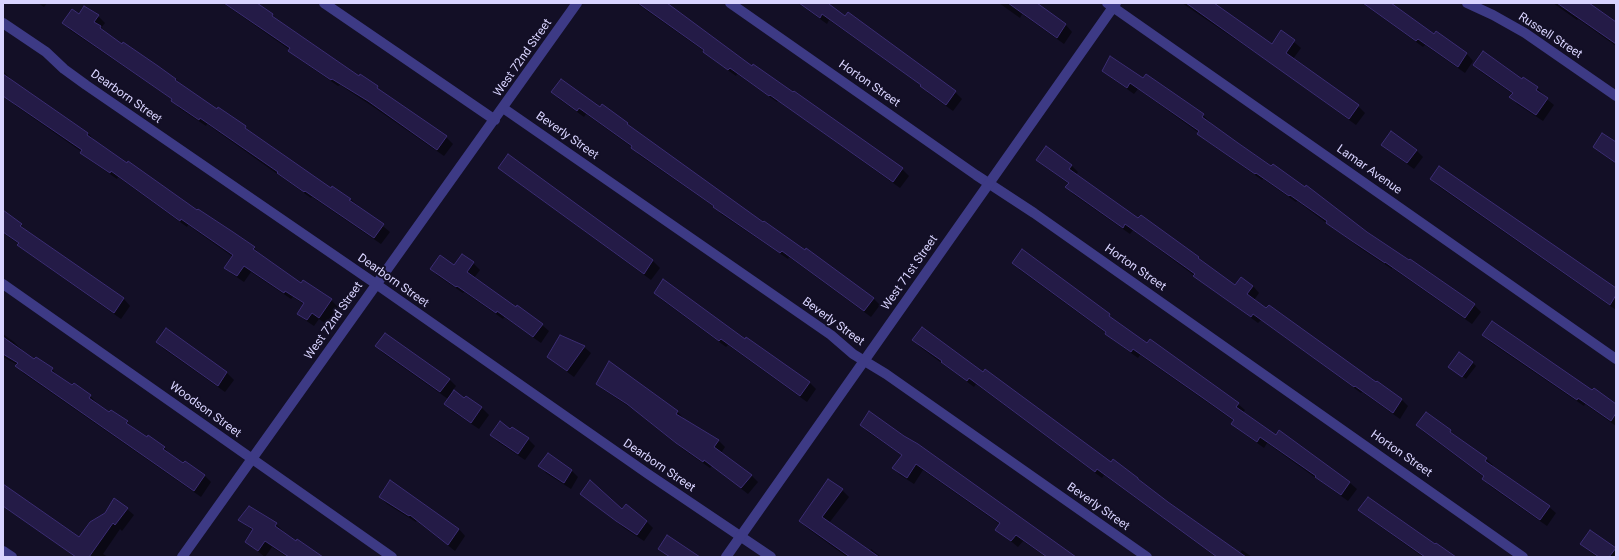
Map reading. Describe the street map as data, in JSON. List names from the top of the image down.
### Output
{
  "streets": {
    "street": [
      "Russell Street",
      "West 72nd Street",
      "Horton Street",
      "Dearborn Street",
      "Beverly Street",
      "Lamar Avenue",
      "West 71st Street",
      "Woodson Street"
    ]
  },
  "crossings": [
    ["West 72nd Street", "Dearborn Street"],
    ["West 72nd Street", "Beverly Street"],
    ["West 72nd Street", "Woodson Street"],
    ["Horton Street", "West 71st Street"],
    ["Dearborn Street", "West 71st Street"],
    ["Beverly Street", "West 71st Street"],
    ["Lamar Avenue", "West 71st Street"]
  ]
}
